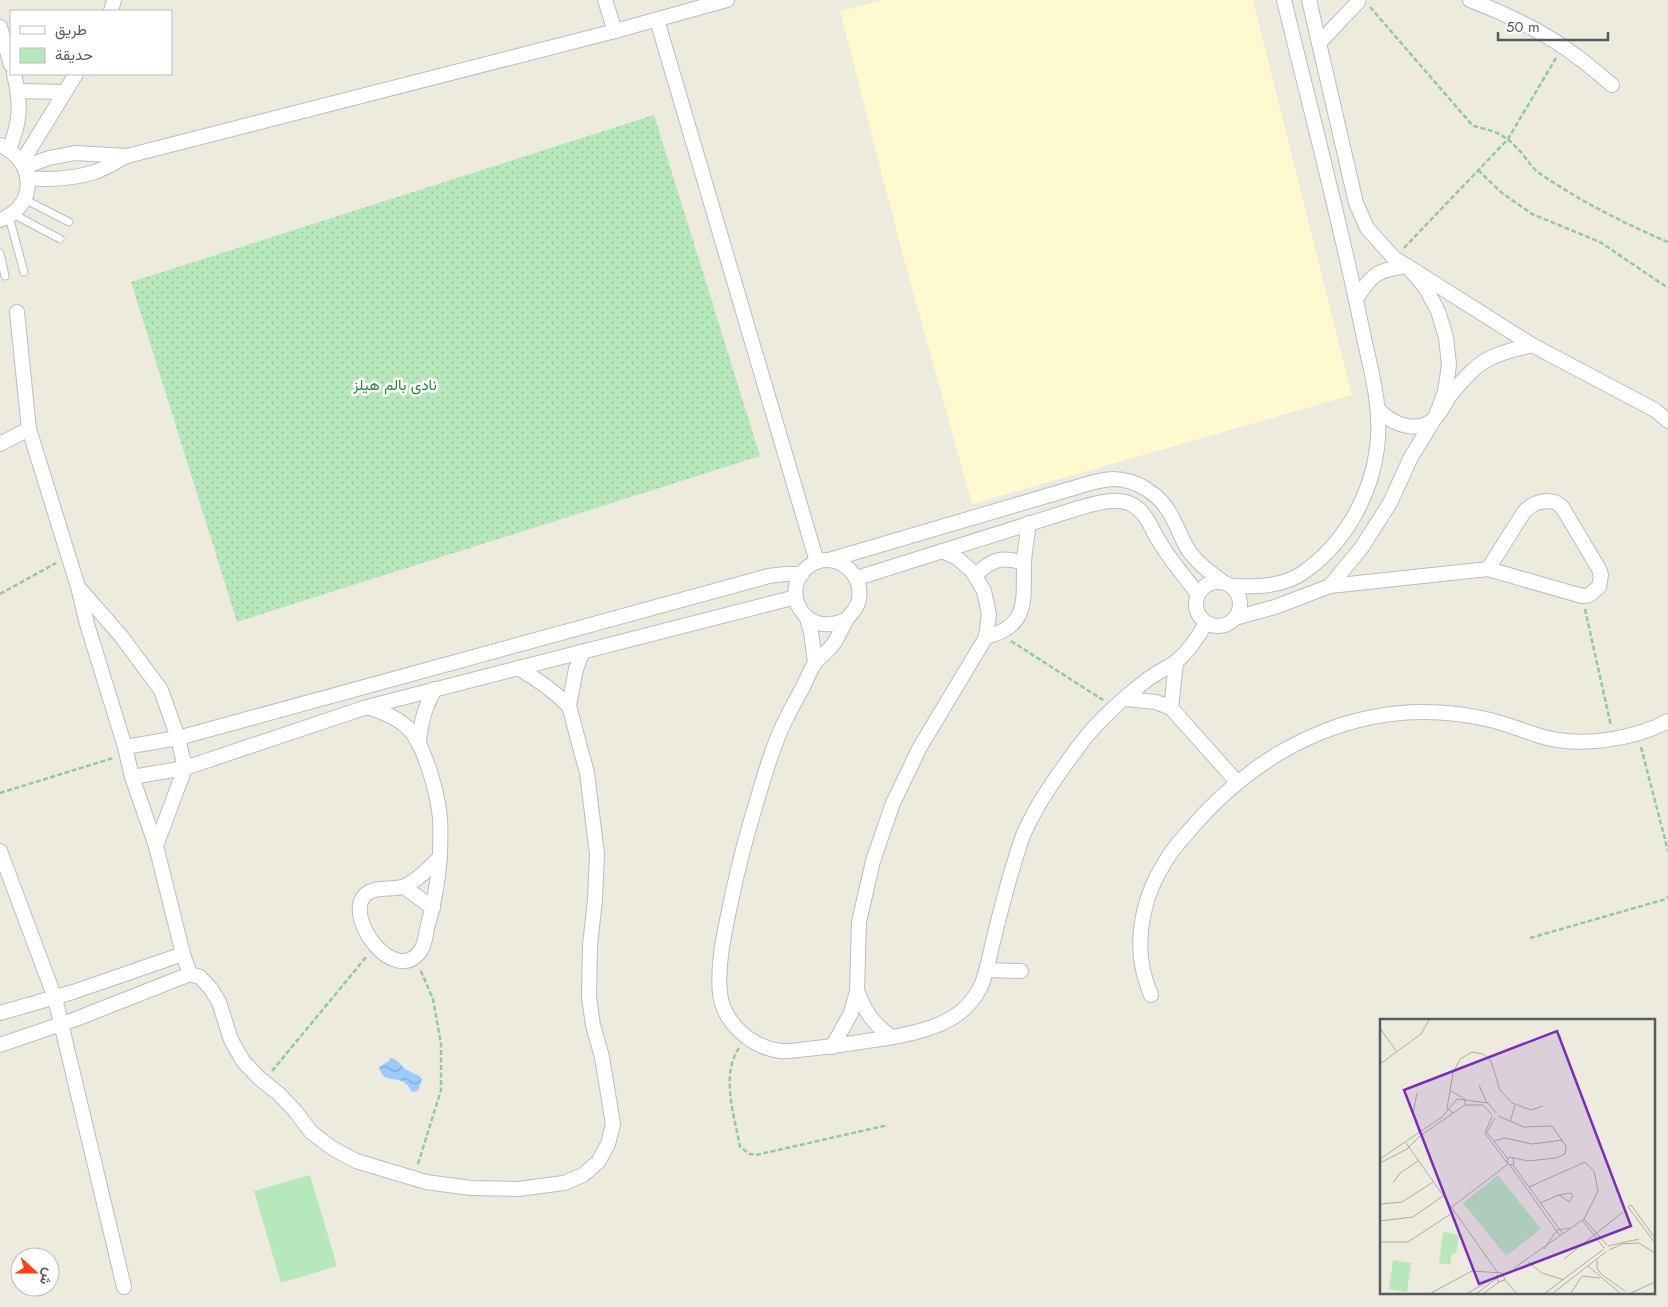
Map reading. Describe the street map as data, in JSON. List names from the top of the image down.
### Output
{
  "parks": ["نادى بالم هيلز"],
  "legend": ["طريق", "حديقة"],
  "scale_bar": "50 m",
  "north": "right"
}
